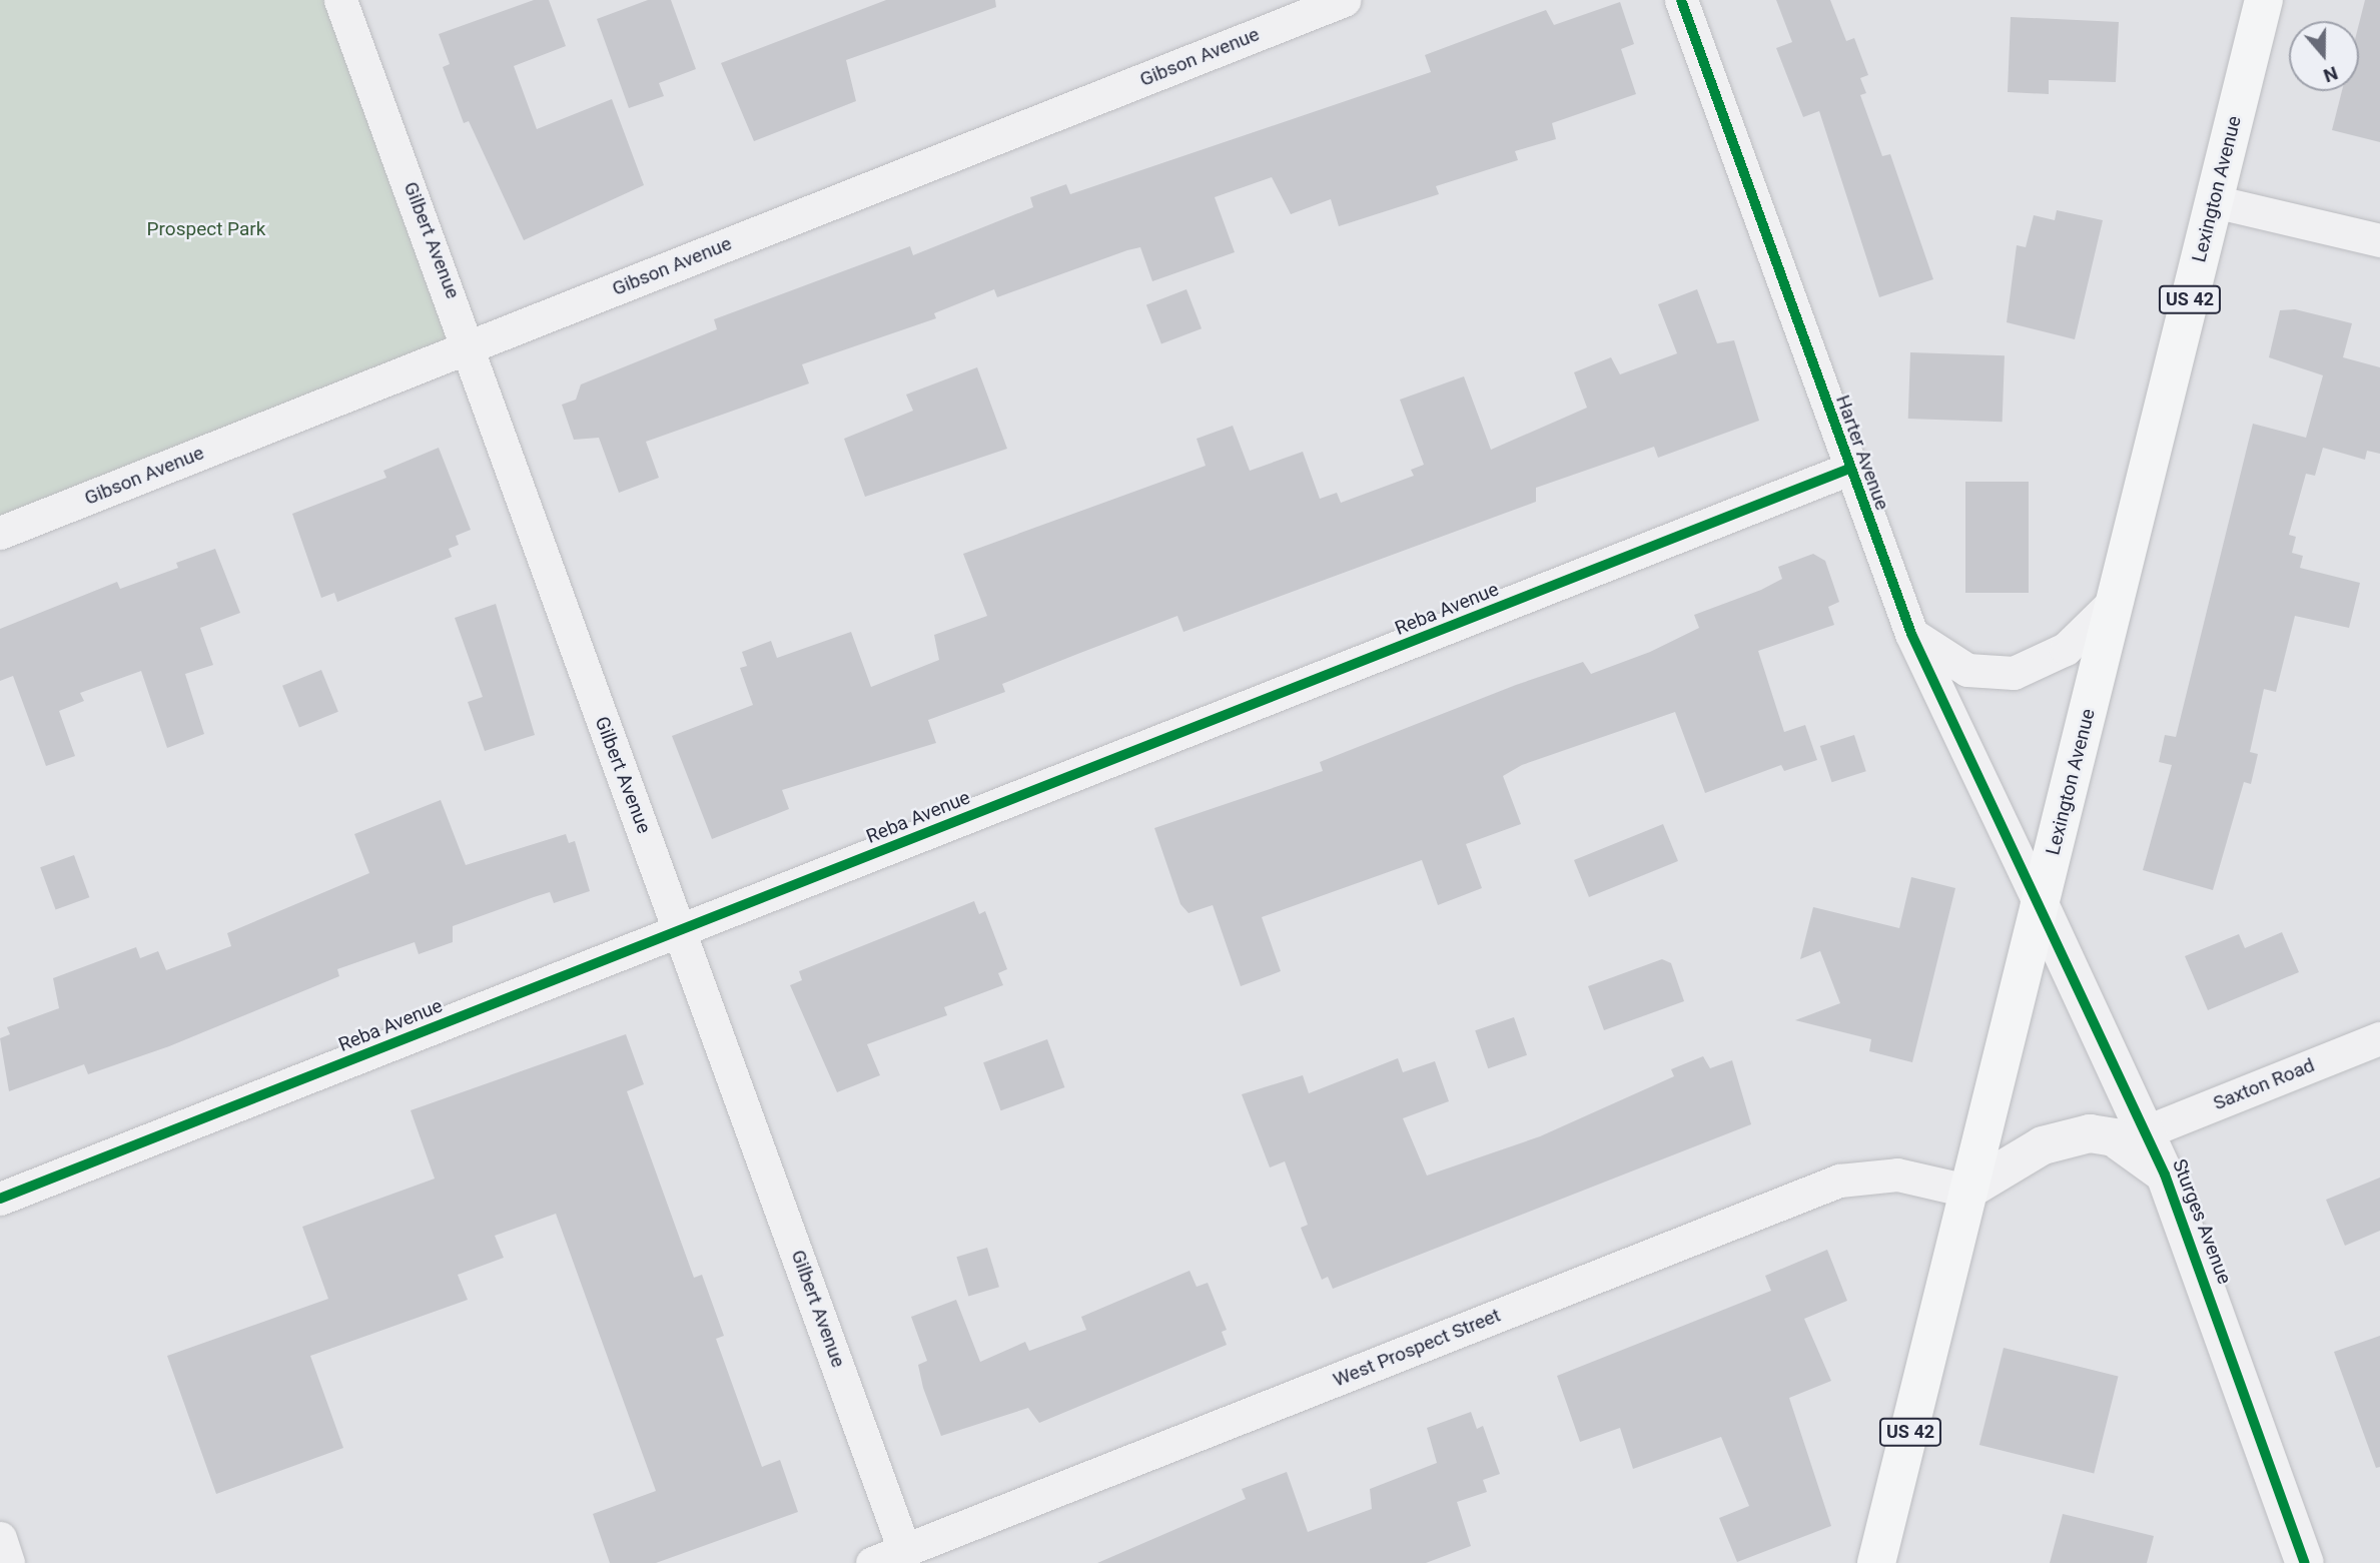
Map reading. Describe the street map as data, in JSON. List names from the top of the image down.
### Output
{
  "streets": {
    "main road": ["Lexington Avenue", "US 42"],
    "street": [
      "Gibson Avenue",
      "Gilbert Avenue",
      "Harter Avenue",
      "Reba Avenue",
      "Saxton Road",
      "Sturges Avenue",
      "West Prospect Street"
    ]
  },
  "crossings": [
    ["Gibson Avenue", "Gilbert Avenue"],
    ["Lexington Avenue", "Harter Avenue"],
    ["Lexington Avenue", "Sturges Avenue"],
    ["Lexington Avenue", "West Prospect Street"],
    ["Gilbert Avenue", "Reba Avenue"],
    ["Gilbert Avenue", "West Prospect Street"],
    ["Harter Avenue", "Reba Avenue"],
    ["Harter Avenue", "Sturges Avenue"],
    ["Saxton Road", "Sturges Avenue"]
  ],
  "parks": ["Prospect Park"],
  "north": "bottom"
}
